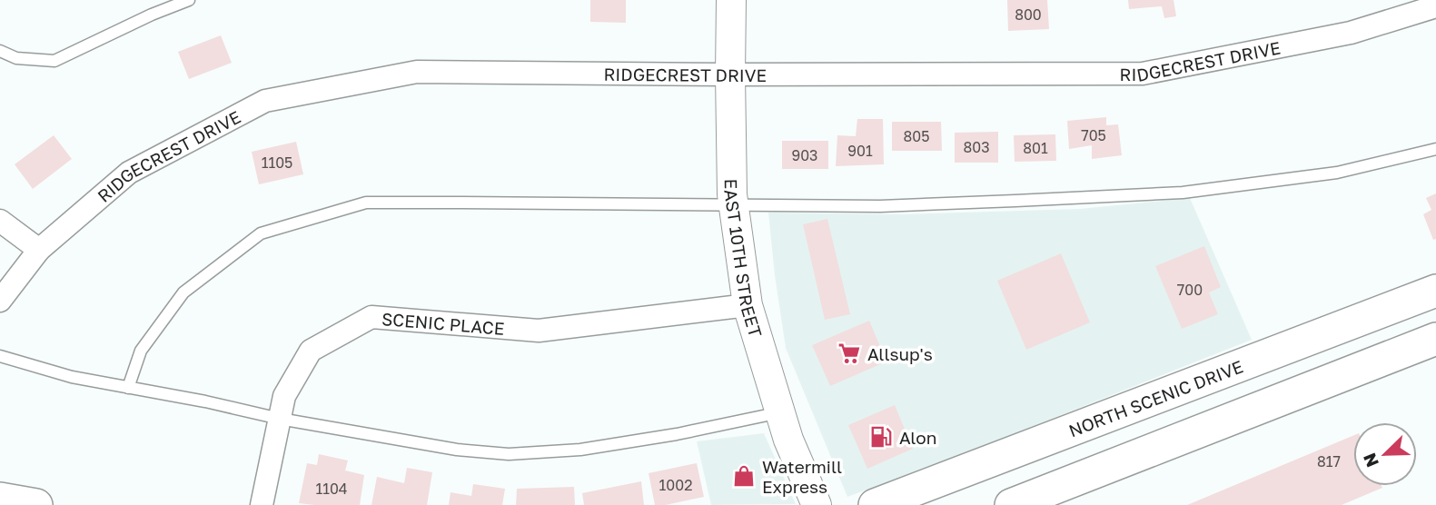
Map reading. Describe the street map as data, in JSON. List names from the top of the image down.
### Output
{
  "streets": {
    "main road": ["NORTH SCENIC DRIVE"],
    "street": ["RIDGECREST DRIVE", "EAST 10TH STREET", "SCENIC PLACE"]
  },
  "crossings": [
    ["RIDGECREST DRIVE", "EAST 10TH STREET"],
    ["EAST 10TH STREET", "SCENIC PLACE"]
  ],
  "places": {
    "supermarket": ["Allsup's"],
    "fuel station": ["Alon"],
    "shop": ["Watermill Express"]
  },
  "house_numbers": [
    "800",
    "705",
    "805",
    "803",
    "801",
    "901",
    "903",
    "1105",
    "700",
    "817",
    "1002",
    "1104"
  ],
  "north": "bottom left"
}
